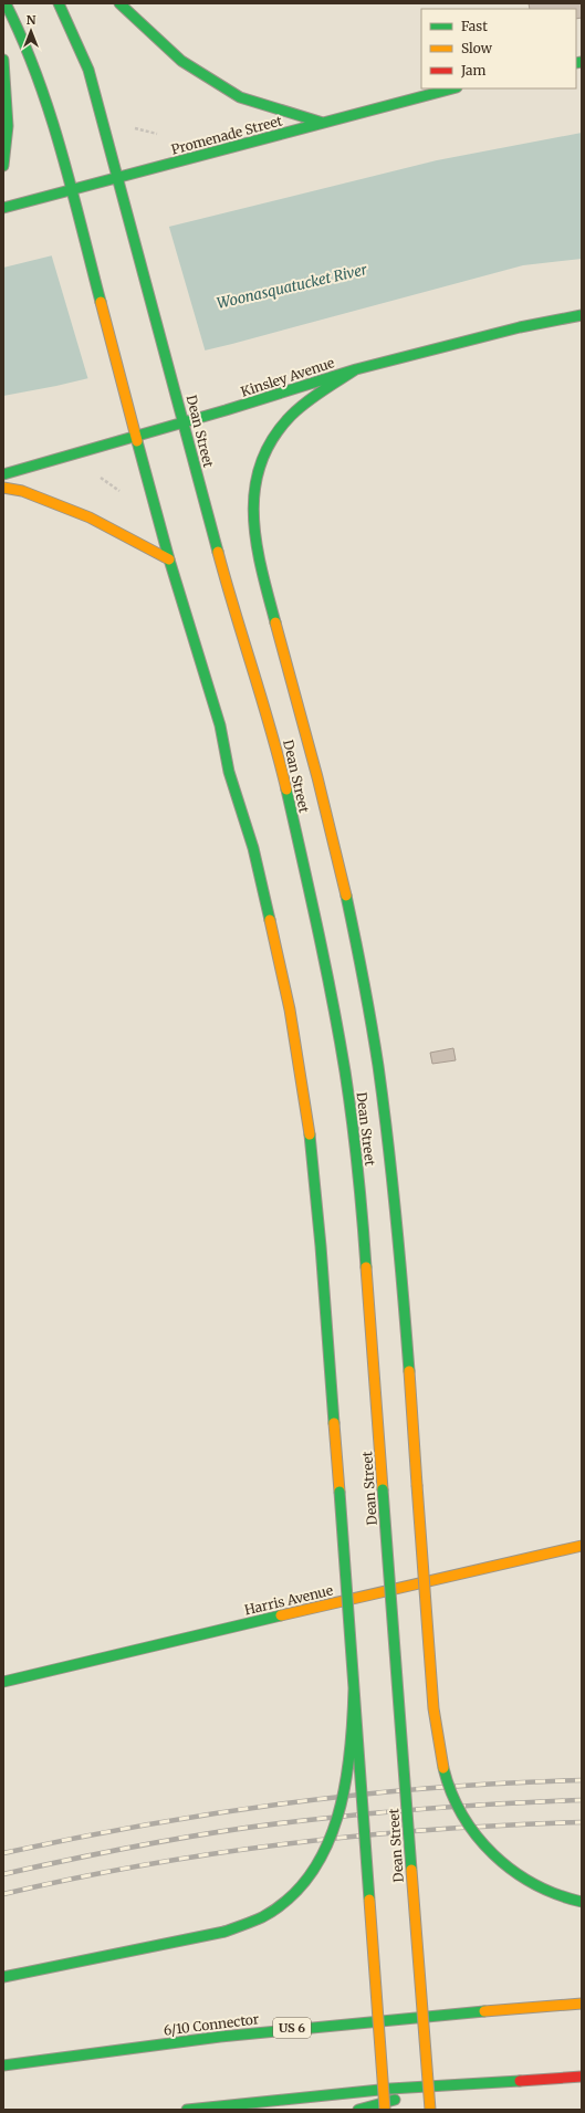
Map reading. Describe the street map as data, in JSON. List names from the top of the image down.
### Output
{
  "streets": {
    "main road": [
      "Promenade Street",
      "Kinsley Avenue",
      "Dean Street",
      "Harris Avenue",
      "6/10 Connector",
      "US 6"
    ]
  },
  "crossings": [
    ["Promenade Street", "Dean Street"],
    ["Kinsley Avenue", "Dean Street"]
  ],
  "water": ["Woonasquatucket River"],
  "legend": ["Fast", "Slow", "Jam"],
  "north": "top"
}
